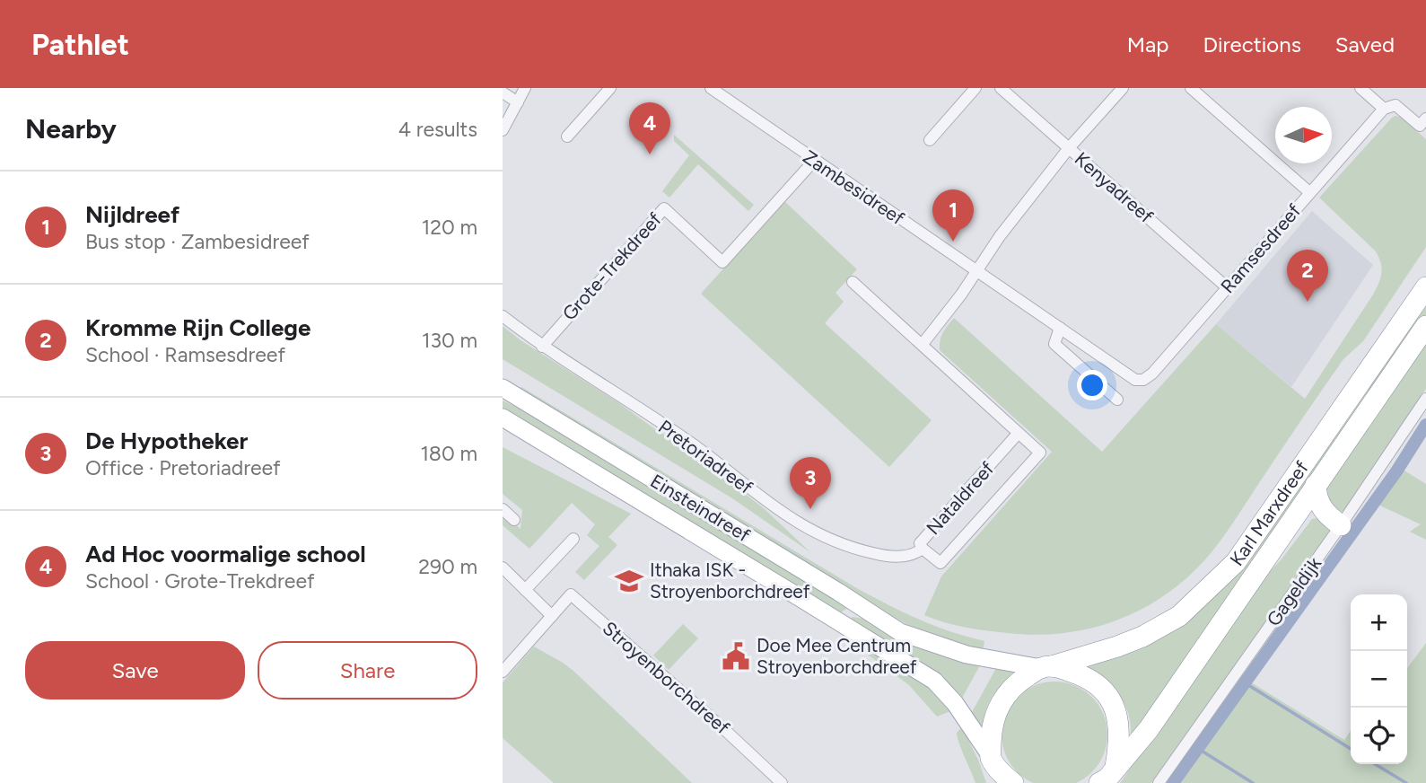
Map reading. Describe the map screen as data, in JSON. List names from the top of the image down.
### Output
{
  "streets": {
    "highway": ["Karl Marxdreef"],
    "main road": ["Einsteindreef"],
    "street": [
      "Zambesidreef",
      "Kenyadreef",
      "Ramsesdreef",
      "Grote-Trekdreef",
      "Pretoriadreef",
      "Nataldreef",
      "Gageldijk",
      "Stroyenborchdreef"
    ]
  },
  "crossings": [
    ["Zambesidreef", "Ramsesdreef"],
    ["Zambesidreef", "Grote-Trekdreef"],
    ["Kenyadreef", "Ramsesdreef"],
    ["Grote-Trekdreef", "Pretoriadreef"],
    ["Pretoriadreef", "Nataldreef"],
    ["Einsteindreef", "Karl Marxdreef"]
  ],
  "places": {
    "school or university": ["Ithaka ISK - Stroyenborchdreef"],
    "public building": ["Doe Mee Centrum Stroyenborchdreef"]
  },
  "north": "right",
  "page": {
    "header": "Pathlet",
    "nav": ["Map", "Directions", "Saved"],
    "heading": ["Nearby", "4 results"],
    "pins": [
      "4",
      "1",
      "2",
      "3"
    ],
    "list": [
      {
        "mark": "1",
        "name": "Nijldreef",
        "note": "Bus stop · Zambesidreef",
        "value": "120 m"
      },
      {
        "mark": "2",
        "name": "Kromme Rijn College",
        "note": "School · Ramsesdreef",
        "value": "130 m"
      },
      {
        "mark": "3",
        "name": "De Hypotheker",
        "note": "Office · Pretoriadreef",
        "value": "180 m"
      },
      {
        "mark": "4",
        "name": "Ad Hoc voormalige school",
        "note": "School · Grote-Trekdreef",
        "value": "290 m"
      }
    ],
    "map_buttons": ["+", "−"],
    "buttons": ["Save", "Share"]
  }
}
